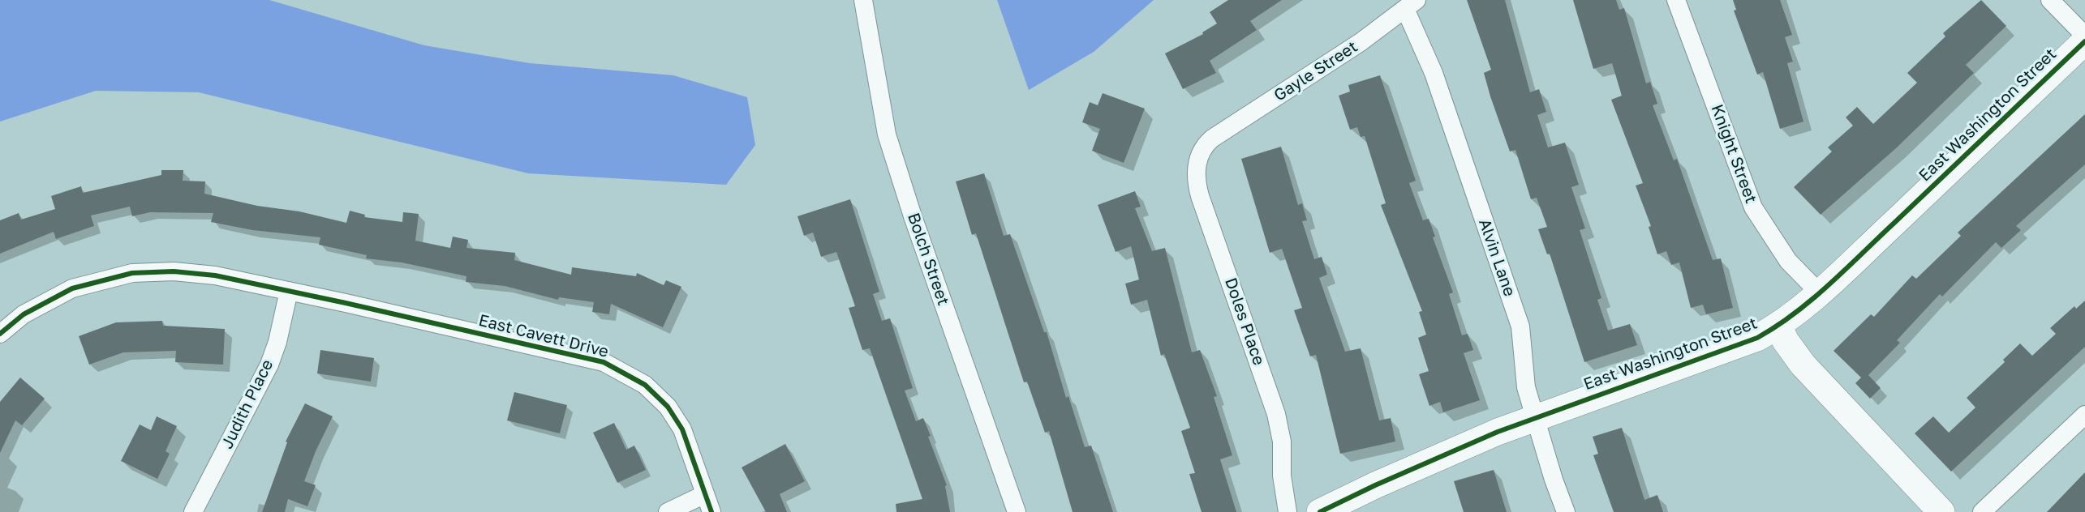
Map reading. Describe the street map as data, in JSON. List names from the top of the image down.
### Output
{
  "streets": {
    "street": [
      "Gayle Street",
      "East Washington Street",
      "Knight Street",
      "Alvin Lane",
      "Bolch Street",
      "Doles Place",
      "East Cavett Drive",
      "Judith Place"
    ]
  },
  "crossings": [
    ["Gayle Street", "Alvin Lane"],
    ["Gayle Street", "Doles Place"],
    ["East Washington Street", "Knight Street"],
    ["East Washington Street", "Alvin Lane"],
    ["East Cavett Drive", "Judith Place"]
  ]
}
